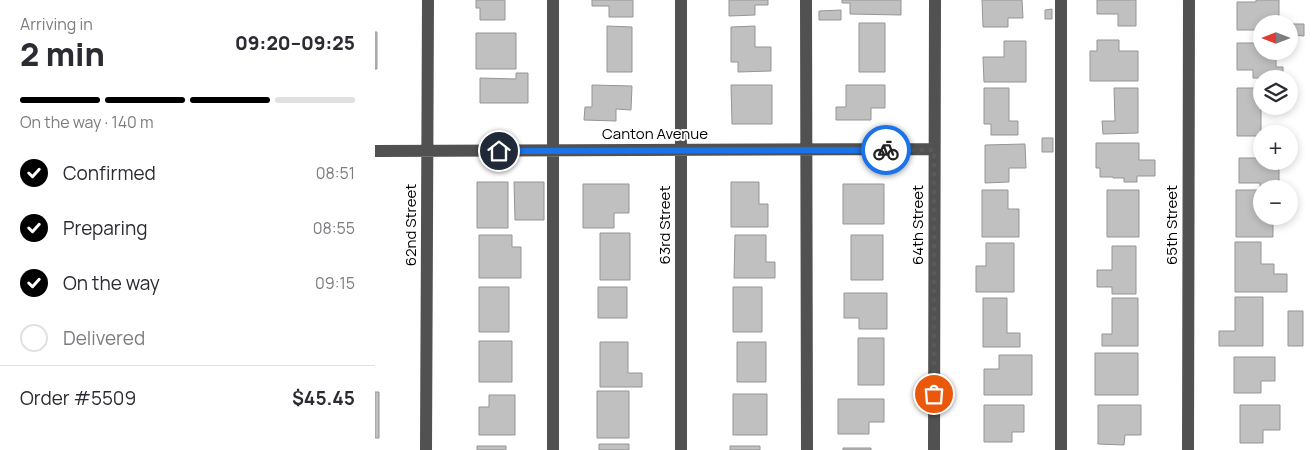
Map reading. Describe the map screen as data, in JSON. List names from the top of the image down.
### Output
{
  "streets": {
    "street": [
      "Canton Avenue",
      "62nd Street",
      "63rd Street",
      "64th Street",
      "65th Street"
    ]
  },
  "crossings": [
    ["Canton Avenue", "62nd Street"],
    ["Canton Avenue", "63rd Street"],
    ["Canton Avenue", "64th Street"]
  ],
  "north": "left",
  "page": {
    "heading": ["2 min", "Arriving in", "09:20–09:25"],
    "panel": ["Order #5509", "$45.45"],
    "map_buttons": ["+", "−"],
    "bar": "On the way · 140 m",
    "list": [
      ["Confirmed", "08:51"],
      ["Preparing", "08:55"],
      ["On the way", "09:15"],
      "Delivered"
    ]
  }
}
